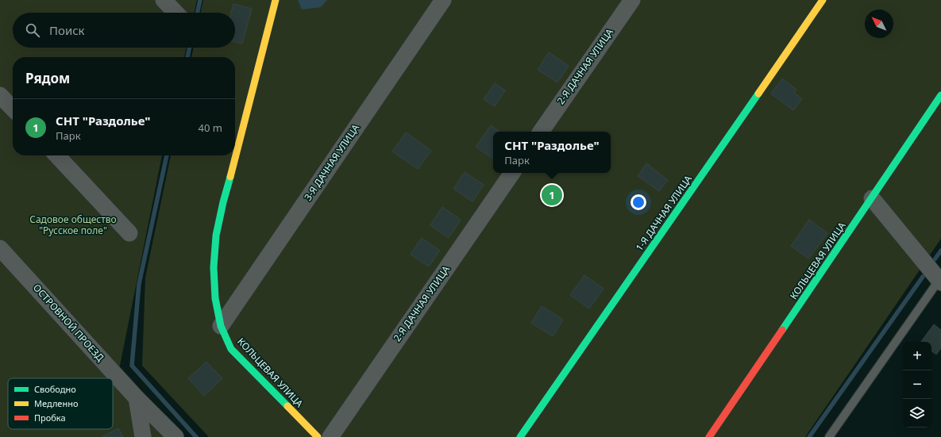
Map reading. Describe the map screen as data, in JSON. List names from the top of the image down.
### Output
{
  "streets": {
    "street": [
      "2-Я ДАЧНАЯ УЛИЦА",
      "3-Я ДАЧНАЯ УЛИЦА",
      "1-Я ДАЧНАЯ УЛИЦА",
      "КОЛЬЦЕВАЯ УЛИЦА",
      "ОСТРОВНОЙ ПРОЕЗД"
    ]
  },
  "crossings": [
    ["3-Я ДАЧНАЯ УЛИЦА", "КОЛЬЦЕВАЯ УЛИЦА"]
  ],
  "parks": ["Садовое общество \"Русское поле\""],
  "legend": ["Свободно", "Медленно", "Пробка"],
  "north": "top left",
  "page": {
    "search": "Поиск",
    "heading": "Рядом",
    "list": [
      {
        "mark": "1",
        "name": "СНТ \"Раздолье\"",
        "note": "Парк",
        "value": "40 m"
      }
    ],
    "popup": ["СНТ \"Раздолье\"", "Парк"],
    "pins": "1",
    "map_buttons": ["+", "−"]
  }
}
